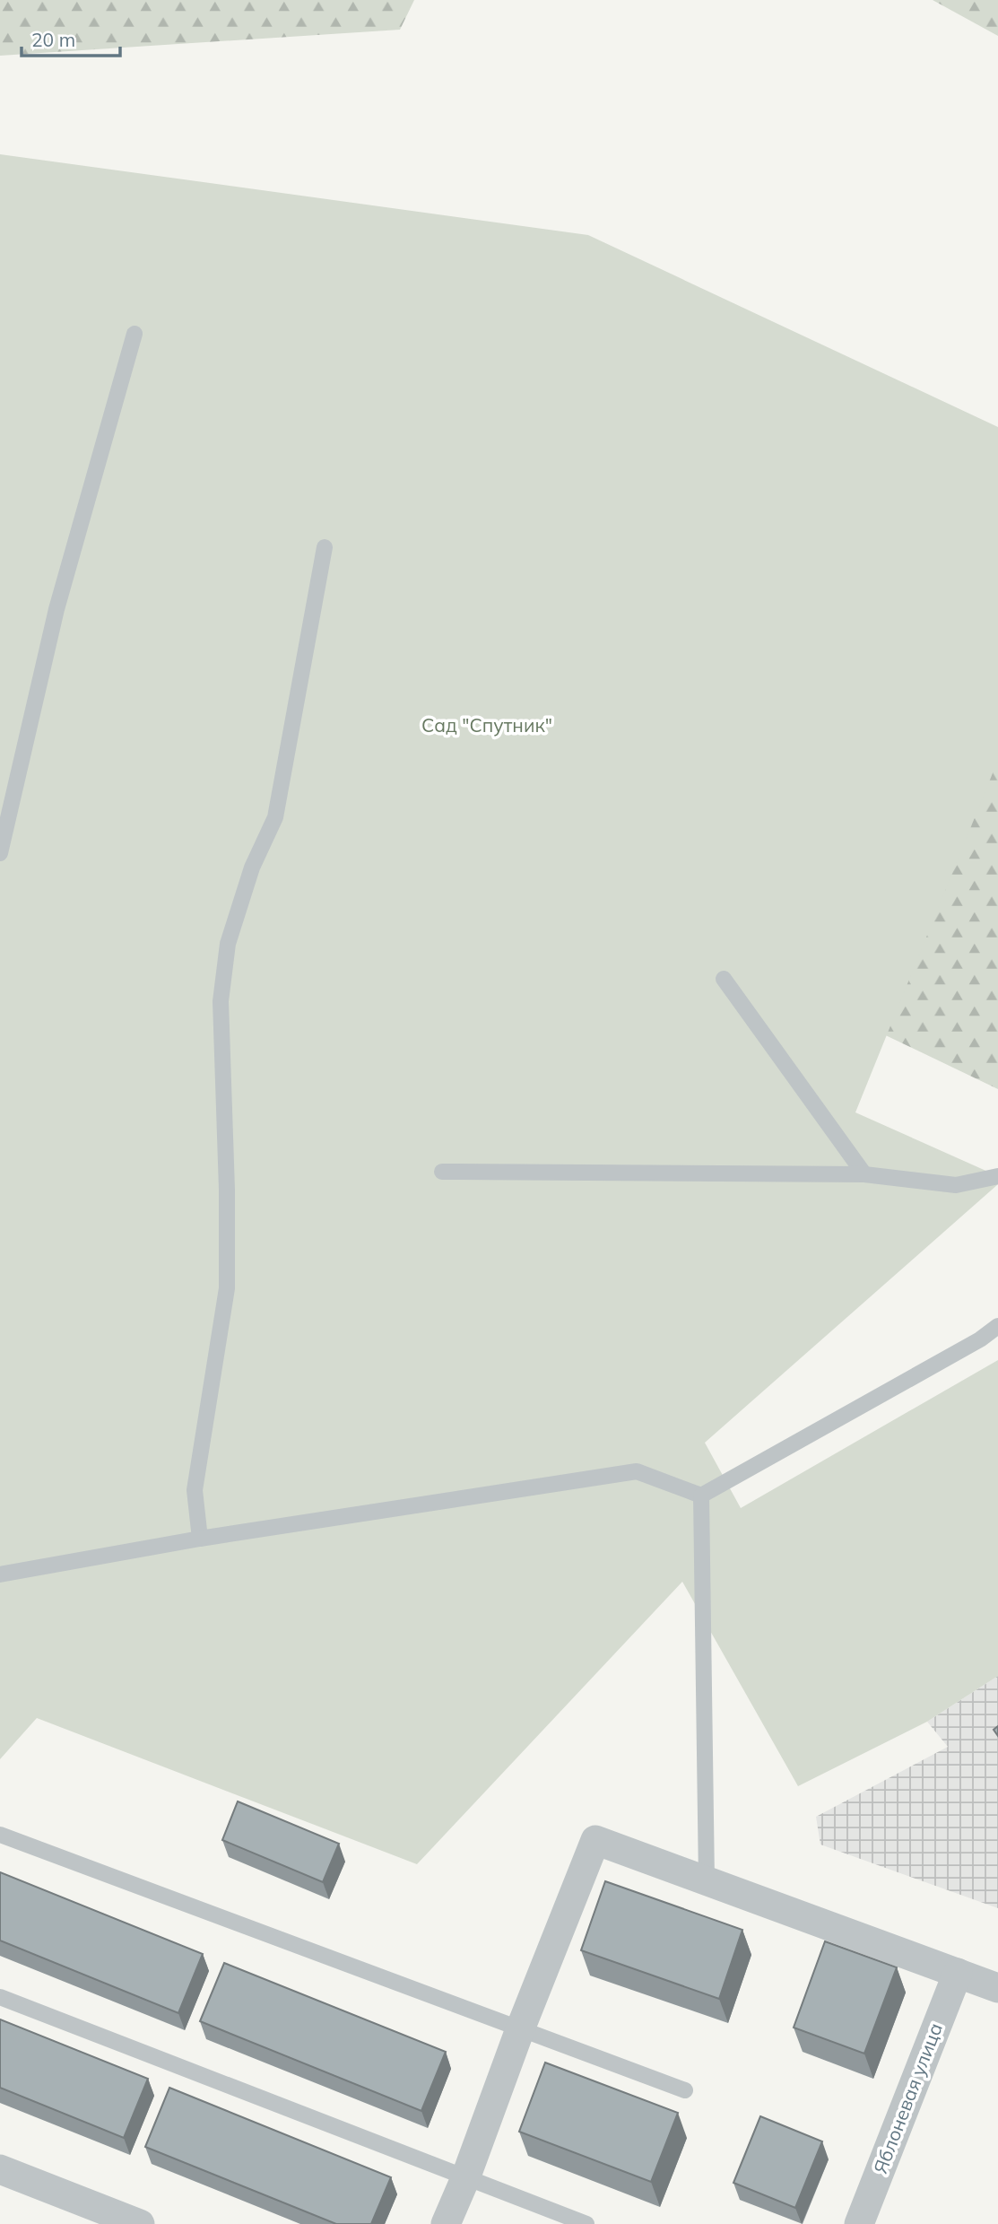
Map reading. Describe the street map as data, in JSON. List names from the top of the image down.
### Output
{
  "streets": {
    "street": ["Яблоневая улица"]
  },
  "parks": ["Сад \"Спутник\""],
  "scale_bar": "20 m"
}
